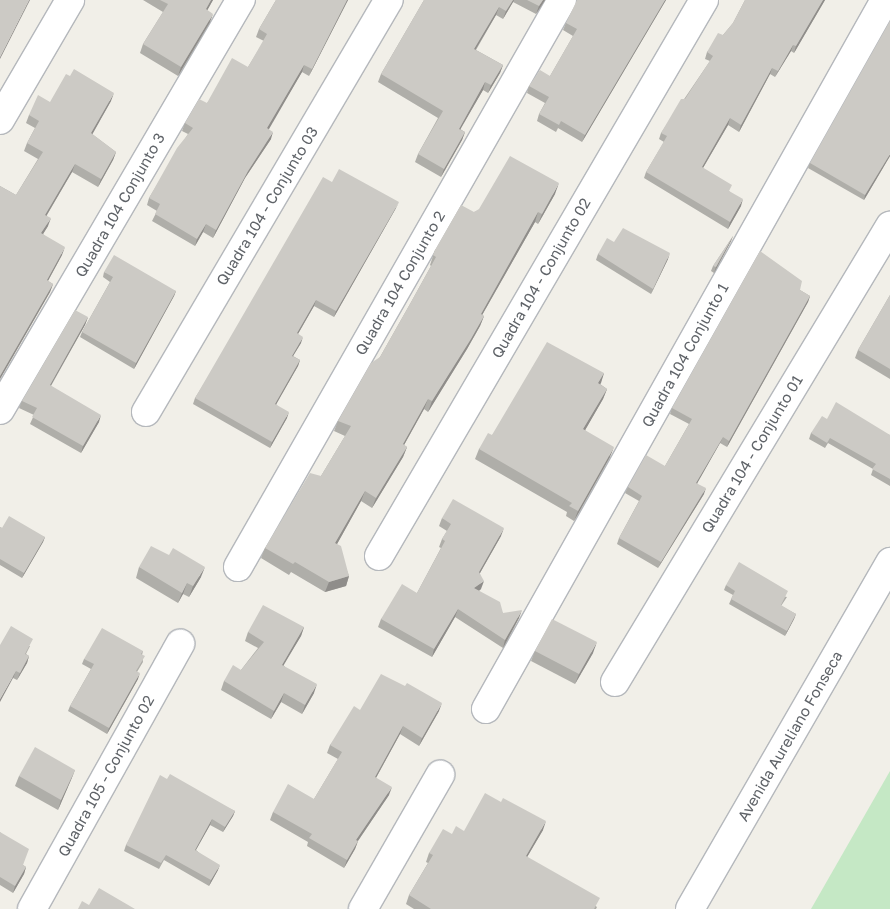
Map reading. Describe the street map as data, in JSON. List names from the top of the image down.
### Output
{
  "streets": {
    "street": [
      "Quadra 104 Conjunto 3",
      "Quadra 104 - Conjunto 03",
      "Quadra 104 - Conjunto 02",
      "Quadra 104 Conjunto 2",
      "Quadra 104 Conjunto 1",
      "Quadra 104 - Conjunto 01",
      "Avenida Aureliano Fonseca",
      "Quadra 105 - Conjunto 02"
    ]
  }
}
